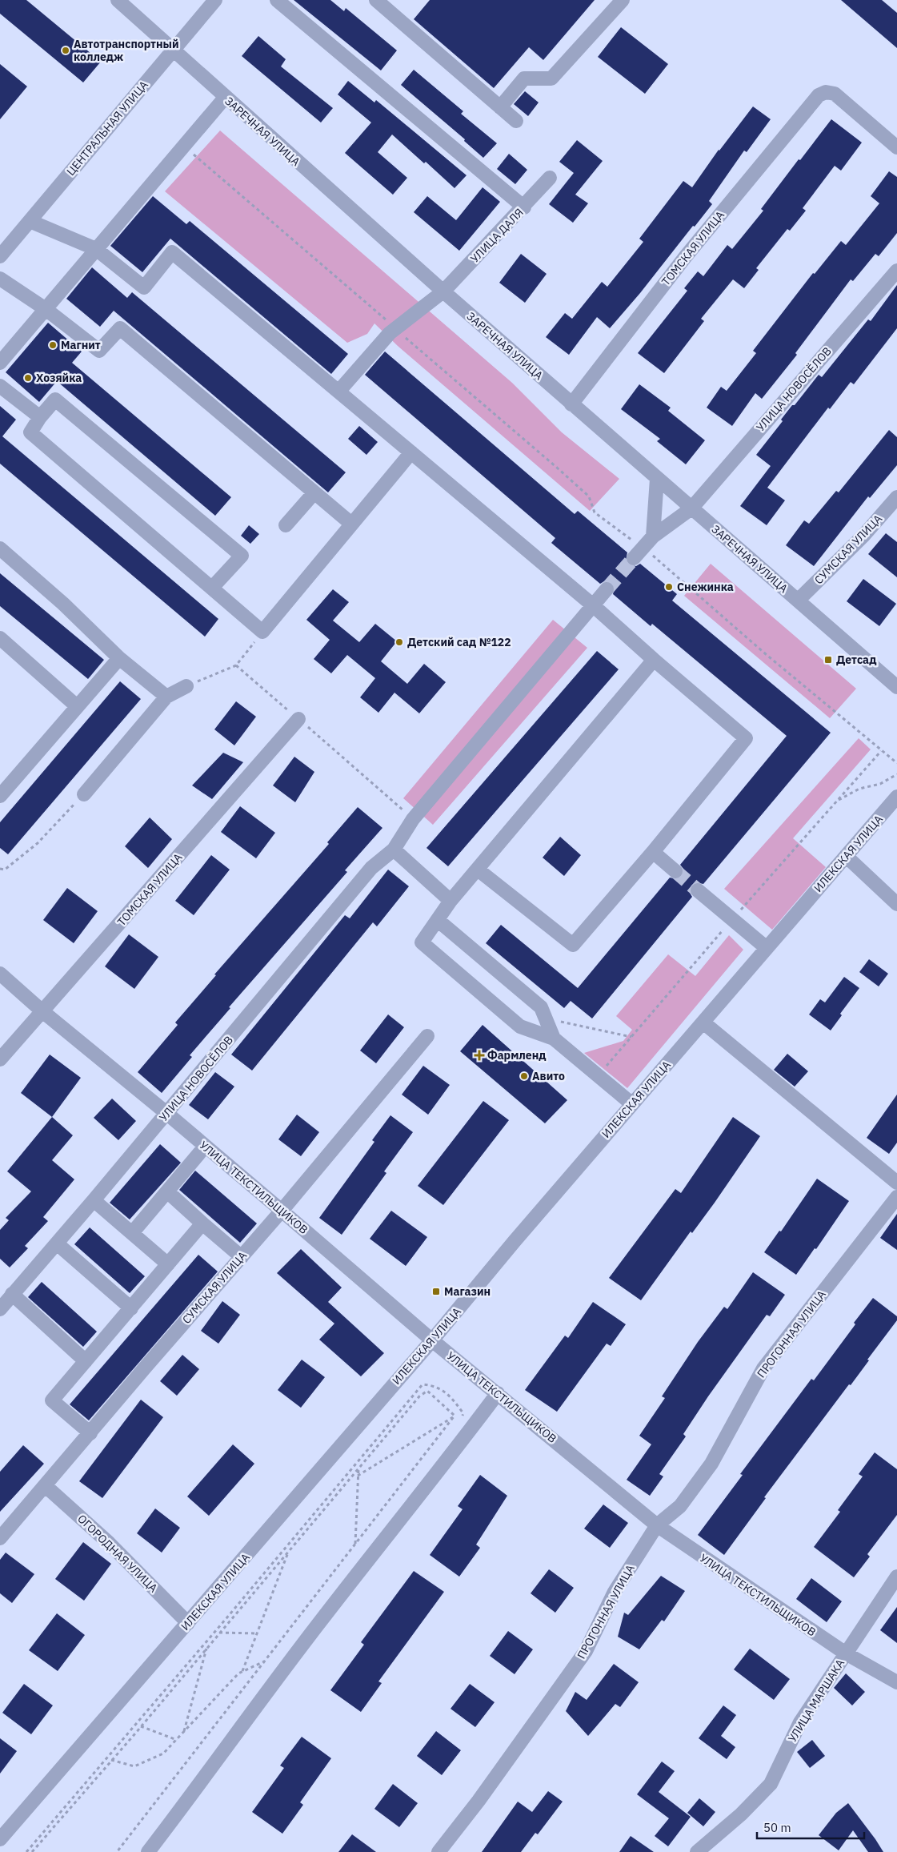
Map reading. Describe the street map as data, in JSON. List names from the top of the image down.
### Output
{
  "streets": {
    "street": [
      "ЦЕНТРАЛЬНАЯ УЛИЦА",
      "ЗАРЕЧНАЯ УЛИЦА",
      "УЛИЦА ДАЛЯ",
      "ТОМСКАЯ УЛИЦА",
      "УЛИЦА НОВОСЁЛОВ",
      "СУМСКАЯ УЛИЦА",
      "ИЛЕКСКАЯ УЛИЦА",
      "УЛИЦА ТЕКСТИЛЬЩИКОВ",
      "ПРОГОННАЯ УЛИЦА",
      "ОГОРОДНАЯ УЛИЦА",
      "УЛИЦА МАРШАКА"
    ]
  },
  "crossings": [
    ["ЦЕНТРАЛЬНАЯ УЛИЦА", "ЗАРЕЧНАЯ УЛИЦА"],
    ["ЗАРЕЧНАЯ УЛИЦА", "УЛИЦА ДАЛЯ"],
    ["ЗАРЕЧНАЯ УЛИЦА", "ТОМСКАЯ УЛИЦА"],
    ["ЗАРЕЧНАЯ УЛИЦА", "УЛИЦА НОВОСЁЛОВ"],
    ["ЗАРЕЧНАЯ УЛИЦА", "СУМСКАЯ УЛИЦА"],
    ["ТОМСКАЯ УЛИЦА", "УЛИЦА ТЕКСТИЛЬЩИКОВ"],
    ["УЛИЦА НОВОСЁЛОВ", "УЛИЦА ТЕКСТИЛЬЩИКОВ"],
    ["СУМСКАЯ УЛИЦА", "УЛИЦА ТЕКСТИЛЬЩИКОВ"],
    ["СУМСКАЯ УЛИЦА", "ОГОРОДНАЯ УЛИЦА"],
    ["ИЛЕКСКАЯ УЛИЦА", "УЛИЦА ТЕКСТИЛЬЩИКОВ"],
    ["ИЛЕКСКАЯ УЛИЦА", "ОГОРОДНАЯ УЛИЦА"],
    ["УЛИЦА ТЕКСТИЛЬЩИКОВ", "ПРОГОННАЯ УЛИЦА"],
    ["УЛИЦА ТЕКСТИЛЬЩИКОВ", "УЛИЦА МАРШАКА"]
  ],
  "places": {
    "other": [
      "Автотранспортный колледж",
      "Магнит",
      "Хозяйка",
      "Снежинка",
      "Детский сад №122",
      "Авито"
    ],
    "transit": ["Детсад", "Магазин"],
    "health": ["Фармленд"]
  },
  "scale_bar": "50 m"
}
